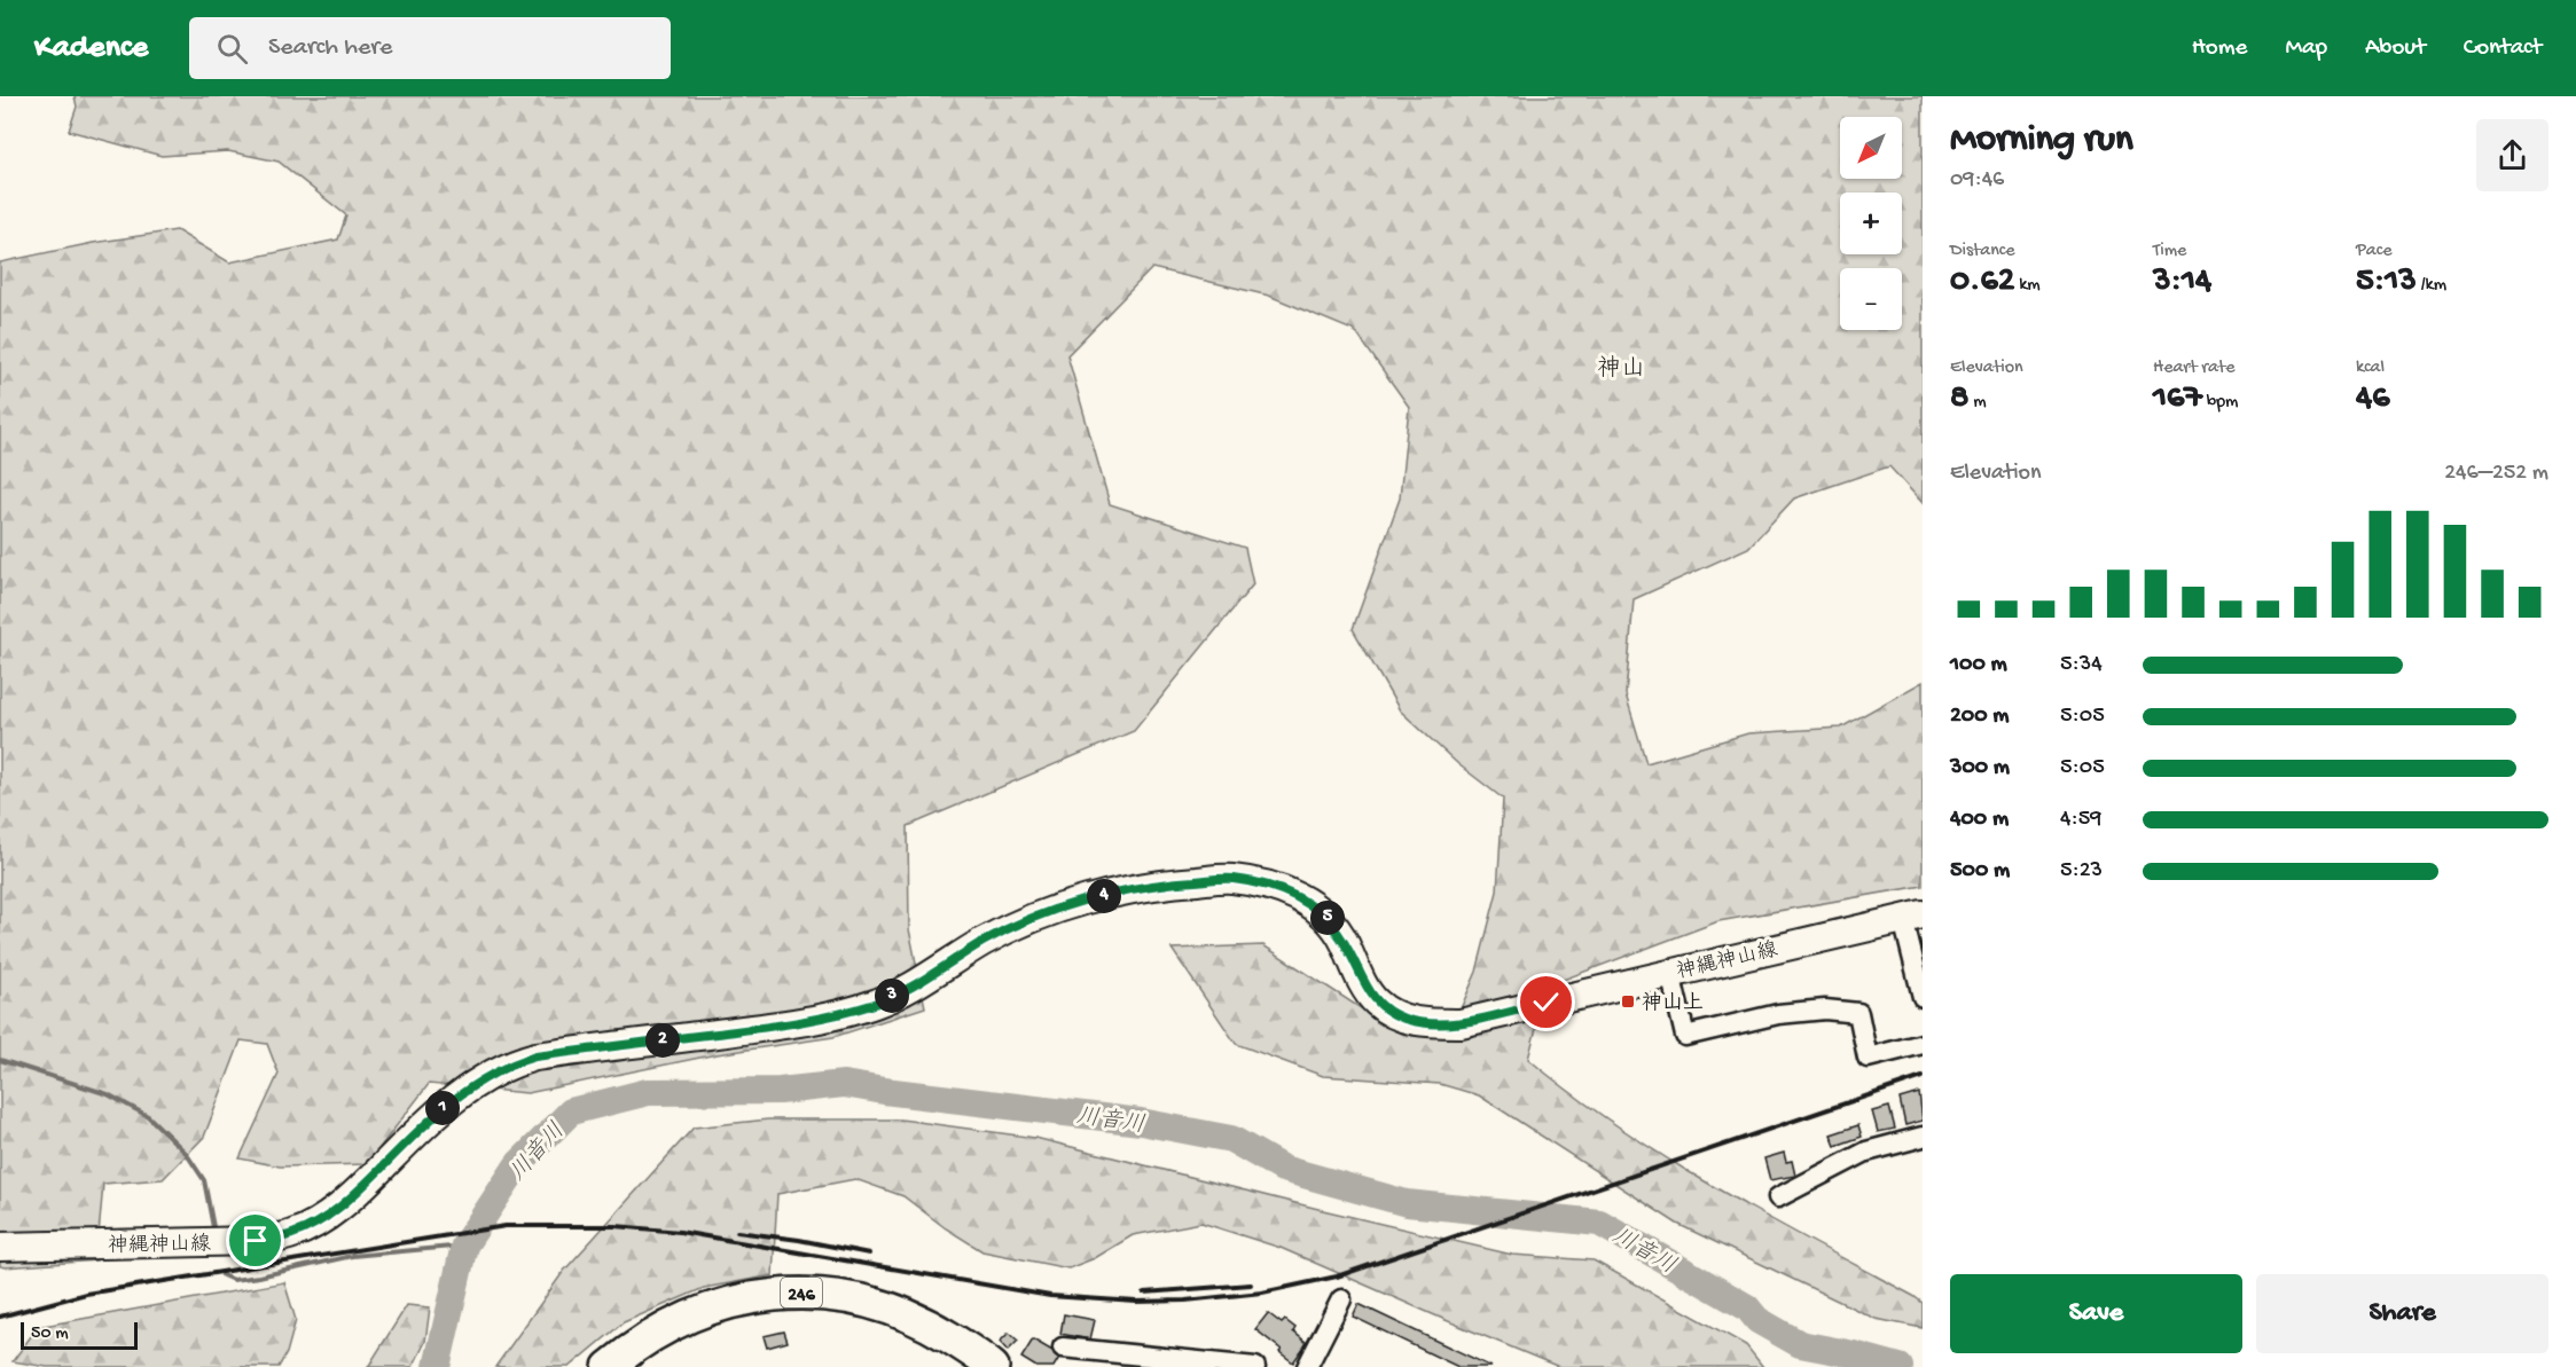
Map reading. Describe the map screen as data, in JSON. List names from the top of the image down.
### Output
{
  "streets": {
    "highway": ["246"],
    "main road": ["神縄神山線"]
  },
  "districts": ["神山"],
  "water": ["川音川"],
  "places": {
    "transit": ["神山上"]
  },
  "scale_bar": "50 m",
  "north": "bottom left",
  "page": {
    "header": "Kadence",
    "search": "Search here",
    "nav": [
      "Home",
      "Map",
      "About",
      "Contact"
    ],
    "heading": ["Morning run", "09:46"],
    "map_buttons": ["+", "−"],
    "stats": [
      ["Distance", "0.62 km"],
      ["Time", "3:14"],
      ["Pace", "5:13 /km"],
      ["Elevation", "8 m"],
      ["Heart rate", "167 bpm"],
      ["kcal", "46"]
    ],
    "chart": ["Elevation", "246–252 m"],
    "list": [
      {
        "name": "100 m",
        "note": "5:34"
      },
      {
        "name": "200 m",
        "note": "5:05"
      },
      {
        "name": "300 m",
        "note": "5:05"
      },
      {
        "name": "400 m",
        "note": "4:59"
      },
      {
        "name": "500 m",
        "note": "5:23"
      }
    ],
    "pins": [
      "4",
      "5",
      "3",
      "2",
      "1"
    ],
    "buttons": ["Save", "Share"],
    "scale": "50 m"
  }
}
